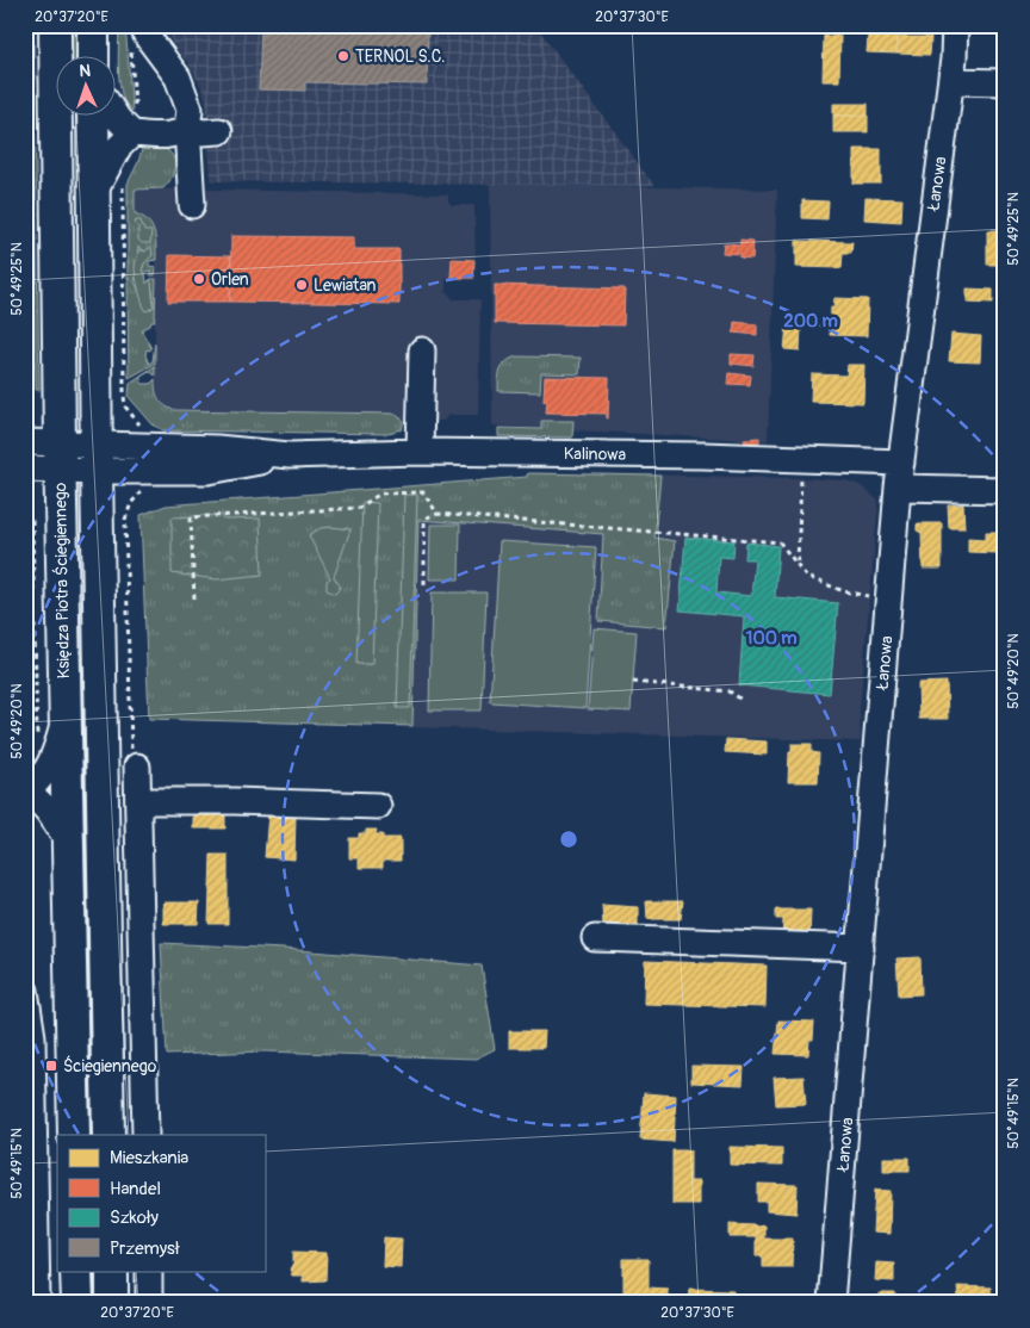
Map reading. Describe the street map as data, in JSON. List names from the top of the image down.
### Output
{
  "streets": {
    "main road": ["Księdza Piotra Ściegiennego"],
    "street": ["Łanowa", "Kalinowa"]
  },
  "crossings": [
    ["Łanowa", "Kalinowa"],
    ["Kalinowa", "Księdza Piotra Ściegiennego"]
  ],
  "places": {
    "other": ["TERNOL S.C.", "Orlen", "Lewiatan"],
    "transit": ["Ściegiennego"]
  },
  "legend": [
    "Mieszkania",
    "Handel",
    "Szkoły",
    "Przemysł"
  ],
  "north": "top",
  "coordinates": [
    "20°37'20\"E",
    "20°37'30\"E",
    "50°49'25\"N",
    "50°49'20\"N",
    "50°49'15\"N"
  ],
  "rings": ["200 m", "100 m"]
}
